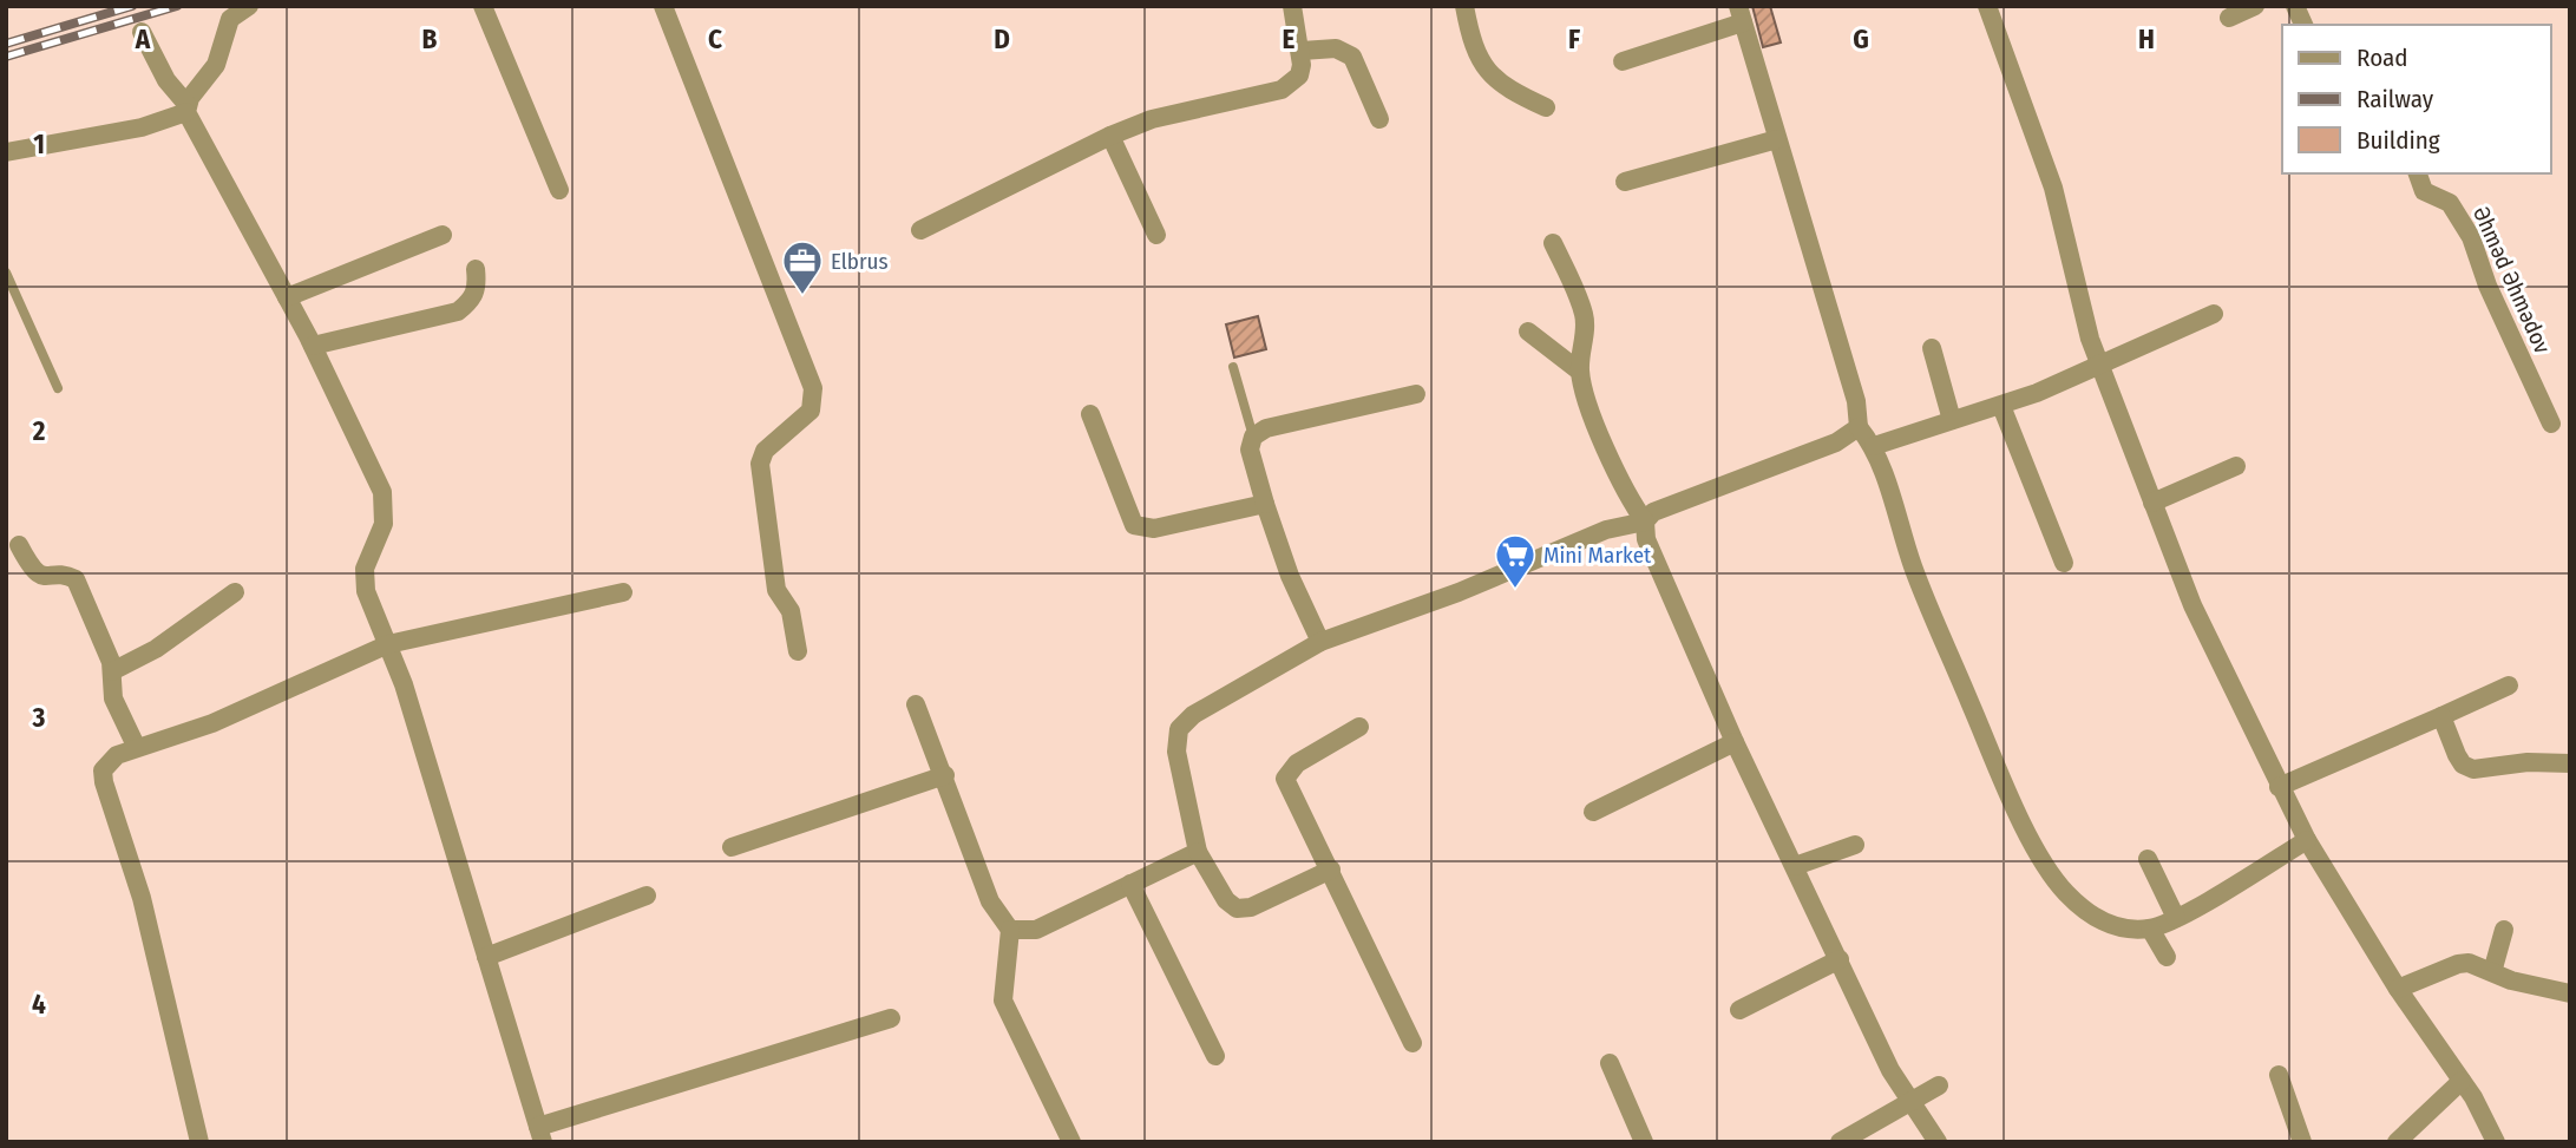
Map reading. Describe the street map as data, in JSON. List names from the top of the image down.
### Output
{
  "streets": {
    "street": ["Əhməd Əhmədov"]
  },
  "places": {
    "office": ["Elbrus"],
    "supermarket": ["Mini Market"]
  },
  "legend": ["Road", "Railway", "Building"],
  "grid": {
    "columns": [
      "A",
      "B",
      "C",
      "D",
      "E",
      "F",
      "G",
      "H"
    ],
    "rows": [
      "1",
      "2",
      "3",
      "4"
    ]
  }
}
